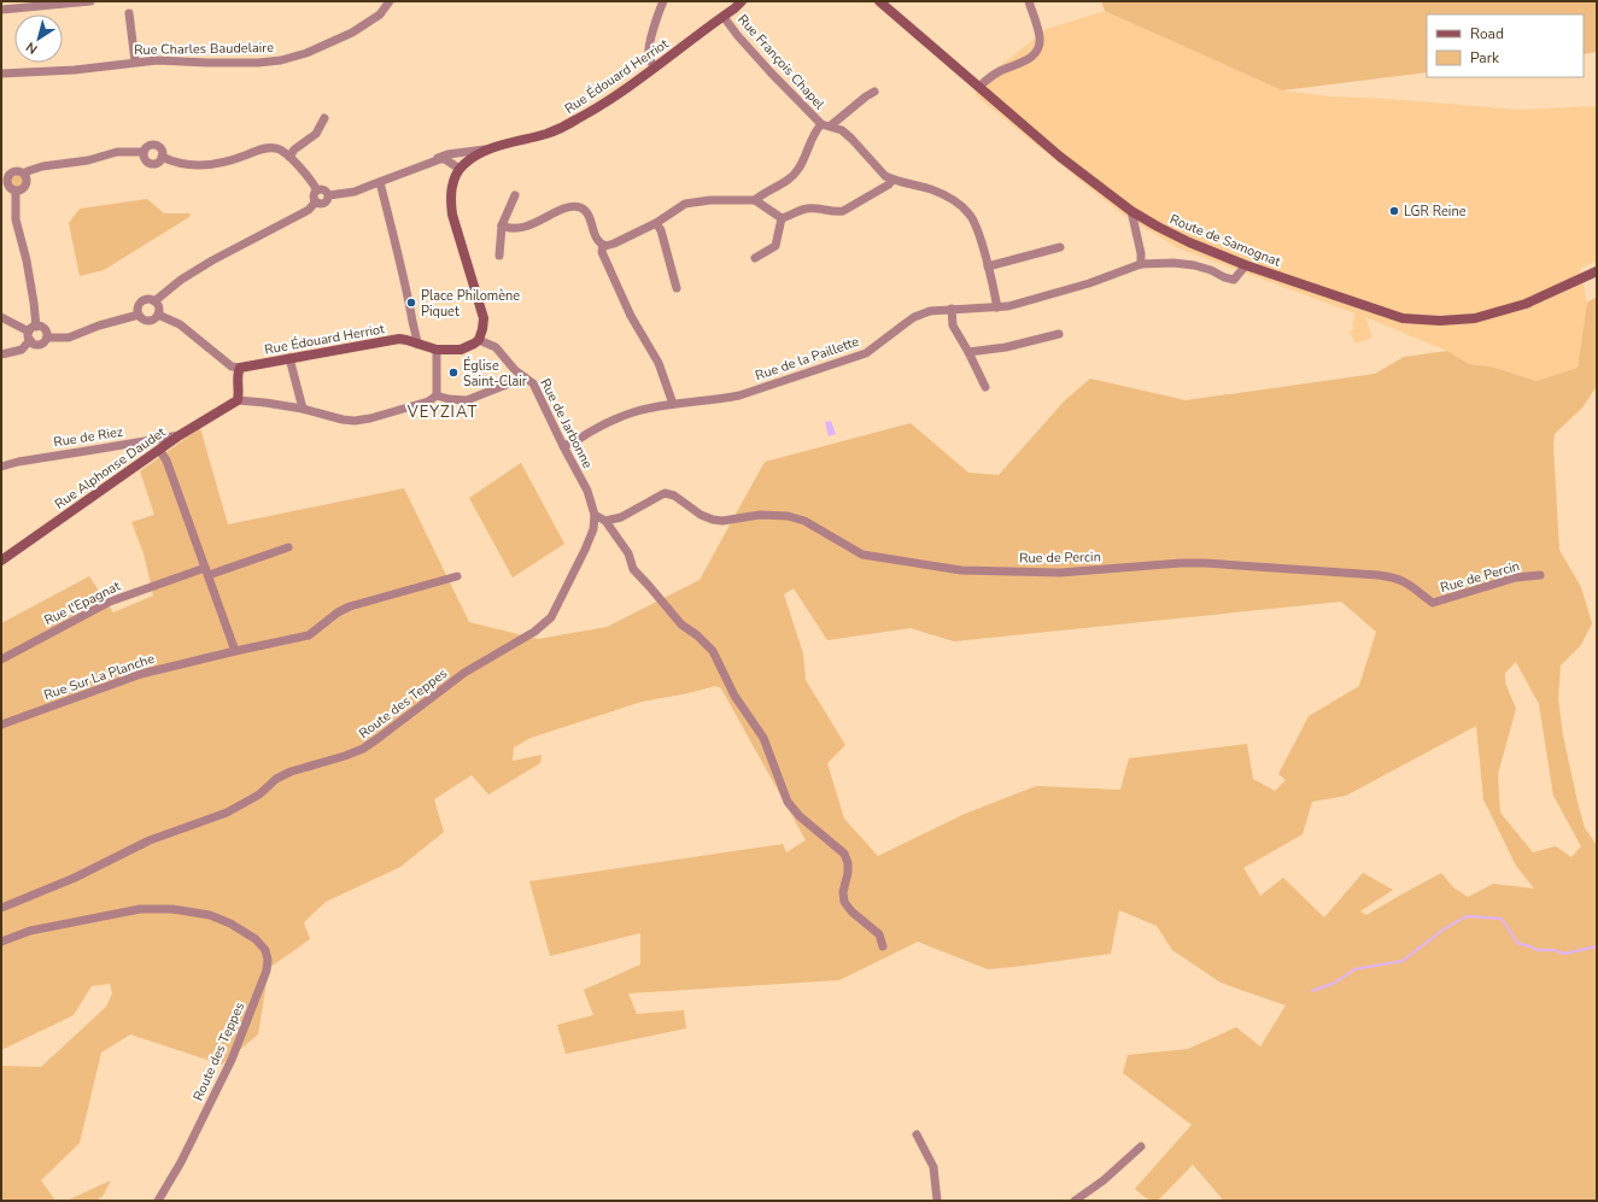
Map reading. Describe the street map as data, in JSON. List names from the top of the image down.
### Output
{
  "streets": {
    "street": [
      "Rue Charles Baudelaire",
      "Rue François Chapel",
      "Rue Édouard Herriot",
      "Route de Samognat",
      "Rue de la Paillette",
      "Rue de Jarbonne",
      "Rue de Riez",
      "Rue Alphonse Daudet",
      "Rue de Percin",
      "Rue l'Epagnat",
      "Rue Sur La Planche",
      "Route des Teppes"
    ]
  },
  "crossings": [
    ["Rue François Chapel", "Rue Édouard Herriot"],
    ["Rue François Chapel", "Rue de la Paillette"],
    ["Rue Édouard Herriot", "Rue de Jarbonne"],
    ["Route de Samognat", "Rue de la Paillette"],
    ["Rue de la Paillette", "Rue de Jarbonne"],
    ["Rue de Jarbonne", "Route des Teppes"],
    ["Rue de Riez", "Rue Alphonse Daudet"]
  ],
  "districts": ["VEYZIAT"],
  "places": ["LGR Reine", "Place Philomène Piquet", "Église Saint-Clair"],
  "legend": ["Road", "Park"],
  "north": "bottom left"
}
